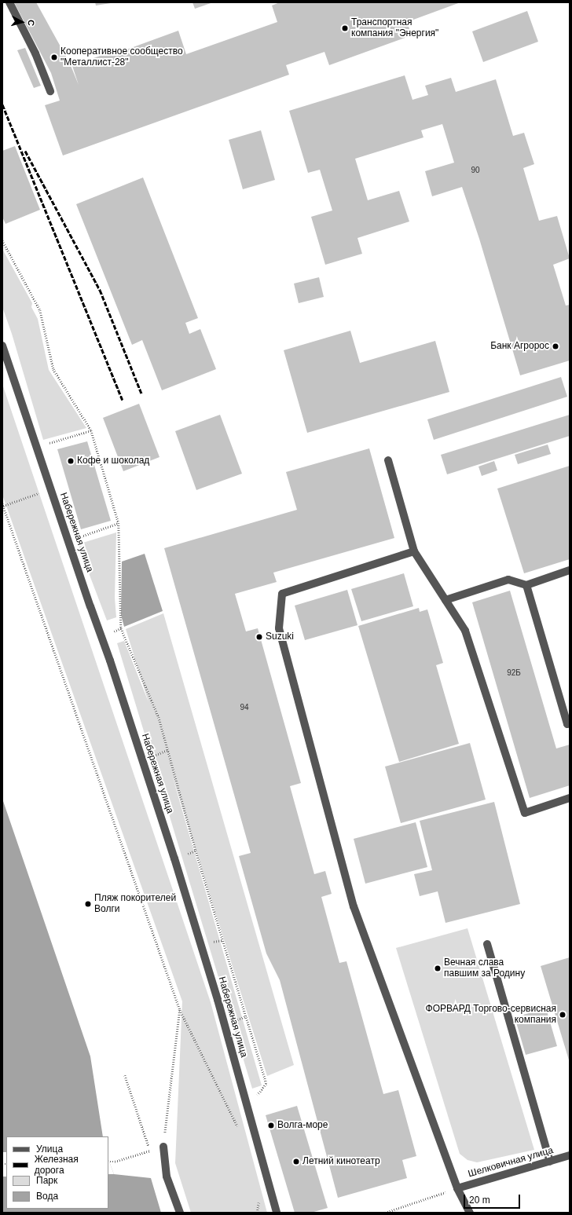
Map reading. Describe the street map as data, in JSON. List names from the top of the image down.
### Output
{
  "streets": {
    "street": ["Набережная улица", "Шелковичная улица"]
  },
  "places": [
    "Транспортная компания \"Энергия\"",
    "Кооперативное сообщество \"Металлист-28\"",
    "Банк Агророс",
    "Кофе и шоколад",
    "Suzuki",
    "Пляж покорителей Волги",
    "Вечная слава павшим за Родину",
    "ФОРВАРД Торгово-сервисная компания",
    "Волга-море",
    "Летний кинотеатр"
  ],
  "house_numbers": ["90", "92Б", "94"],
  "legend": [
    "Улица",
    "Железная дорога",
    "Парк",
    "Вода"
  ],
  "scale_bar": "20 m",
  "north": "right"
}
